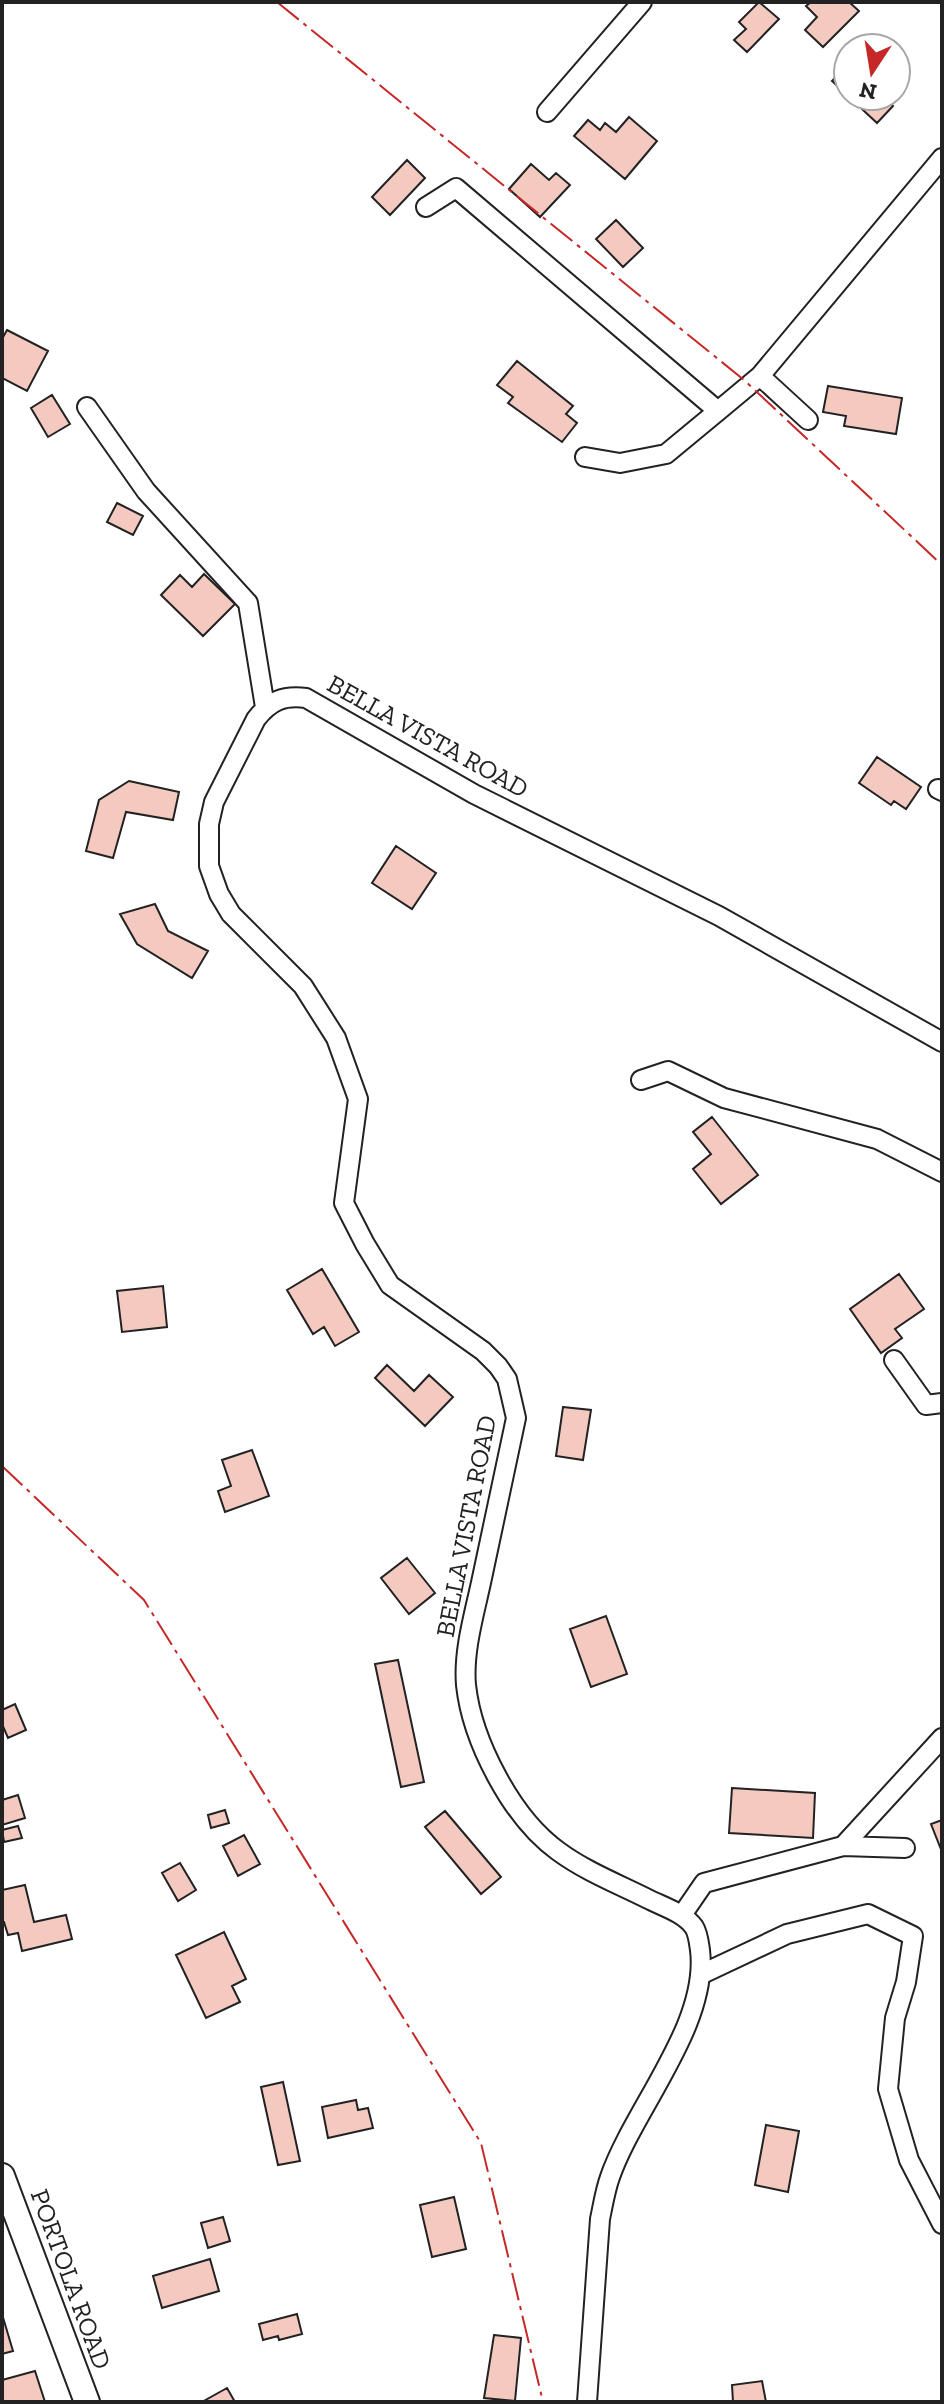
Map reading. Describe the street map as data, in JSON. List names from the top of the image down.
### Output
{
  "streets": {
    "street": ["BELLA VISTA ROAD", "PORTOLA ROAD"]
  },
  "north": "bottom"
}
